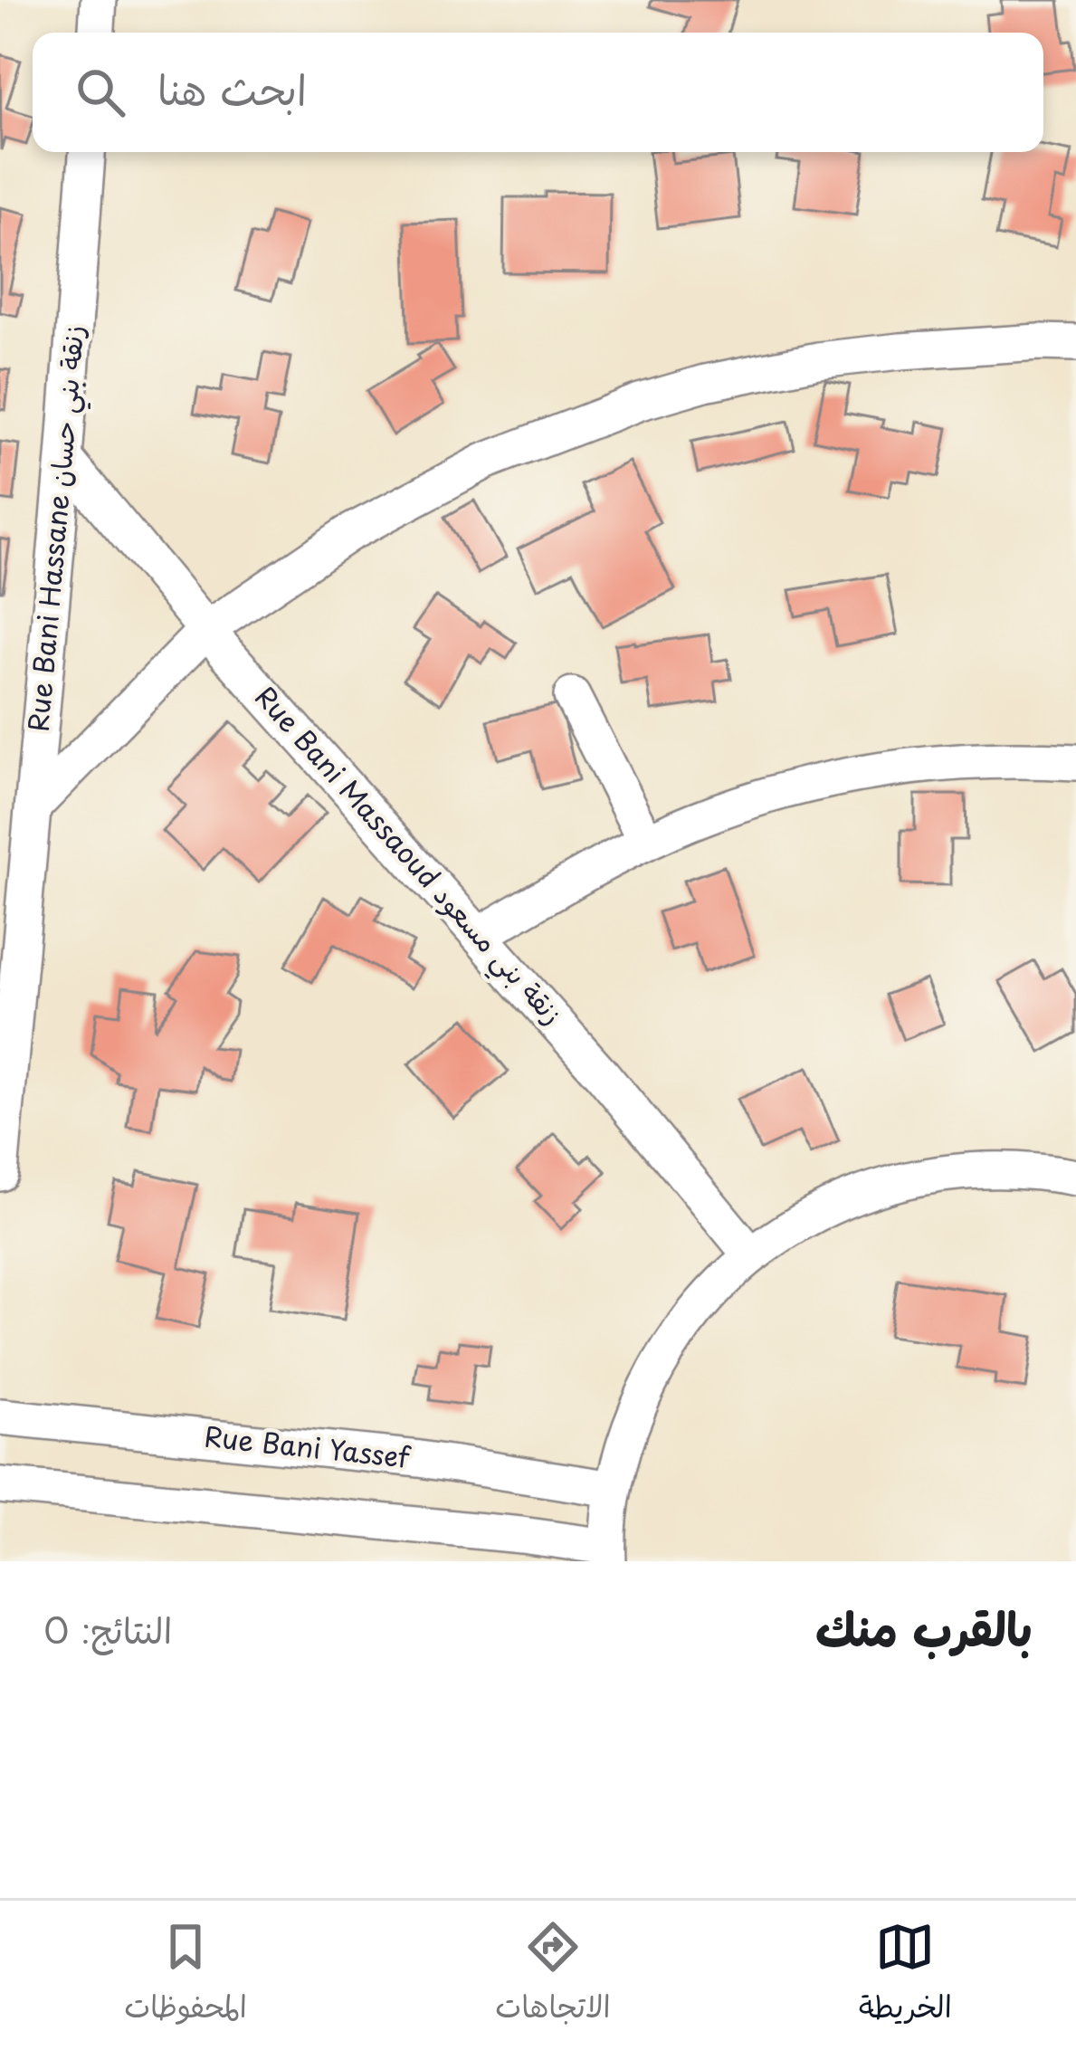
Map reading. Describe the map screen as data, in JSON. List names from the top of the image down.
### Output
{
  "streets": {
    "street": ["Rue Bani Hassane زنقة بني حسان", "Rue Bani Massaoud زنقة بني مسعود", "Rue Bani Yassef"]
  },
  "crossings": [
    ["Rue Bani Hassane زنقة بني حسان", "Rue Bani Massaoud زنقة بني مسعود"]
  ],
  "page": {
    "search": "ابحث هنا",
    "heading": ["بالقرب منك", "النتائج: 0"],
    "nav": ["الخريطة", "الاتجاهات", "المحفوظات"]
  }
}
